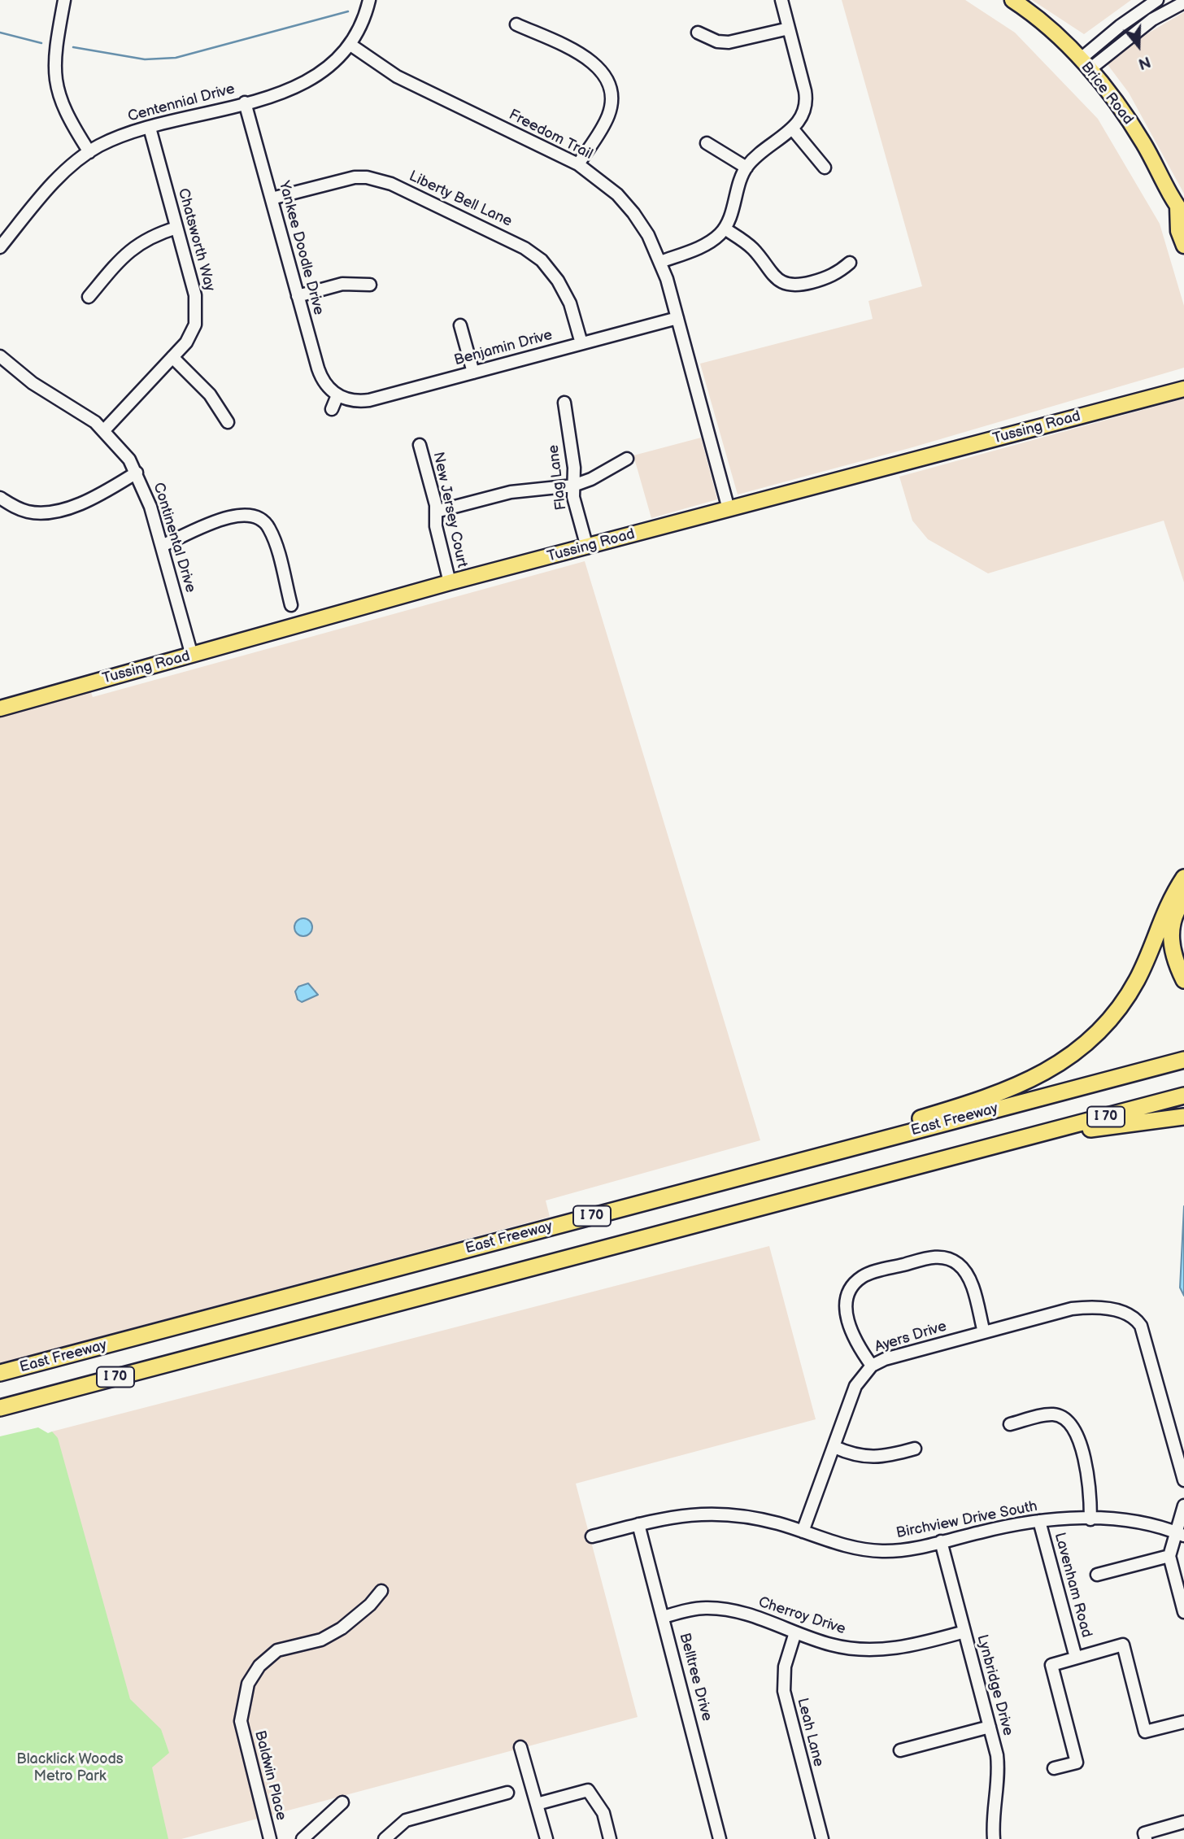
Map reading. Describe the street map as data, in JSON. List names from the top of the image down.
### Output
{
  "streets": {
    "highway": ["I 70", "East Freeway"],
    "main road": ["Brice Road", "Tussing Road"],
    "street": [
      "Centennial Drive",
      "Freedom Trail",
      "Liberty Bell Lane",
      "Chatsworth Way",
      "Yankee Doodle Drive",
      "Benjamin Drive",
      "Flag Lane",
      "New Jersey Court",
      "Continental Drive",
      "Ayers Drive",
      "Birchview Drive South",
      "Lavenham Road",
      "Cherroy Drive",
      "Belltree Drive",
      "Lynbridge Drive",
      "Leah Lane",
      "Baldwin Place"
    ]
  },
  "crossings": [
    ["Centennial Drive", "Freedom Trail"],
    ["Centennial Drive", "Chatsworth Way"],
    ["Centennial Drive", "Yankee Doodle Drive"],
    ["Freedom Trail", "Benjamin Drive"],
    ["Freedom Trail", "Tussing Road"],
    ["Liberty Bell Lane", "Yankee Doodle Drive"],
    ["Liberty Bell Lane", "Benjamin Drive"],
    ["Chatsworth Way", "Continental Drive"],
    ["Yankee Doodle Drive", "Benjamin Drive"],
    ["Tussing Road", "Flag Lane"],
    ["Tussing Road", "New Jersey Court"],
    ["Tussing Road", "Continental Drive"],
    ["Ayers Drive", "Birchview Drive South"],
    ["Birchview Drive South", "Lavenham Road"],
    ["Birchview Drive South", "Belltree Drive"],
    ["Birchview Drive South", "Lynbridge Drive"],
    ["Cherroy Drive", "Belltree Drive"],
    ["Cherroy Drive", "Lynbridge Drive"],
    ["Cherroy Drive", "Leah Lane"]
  ],
  "parks": ["Blacklick Woods Metro Park"],
  "north": "bottom"
}
